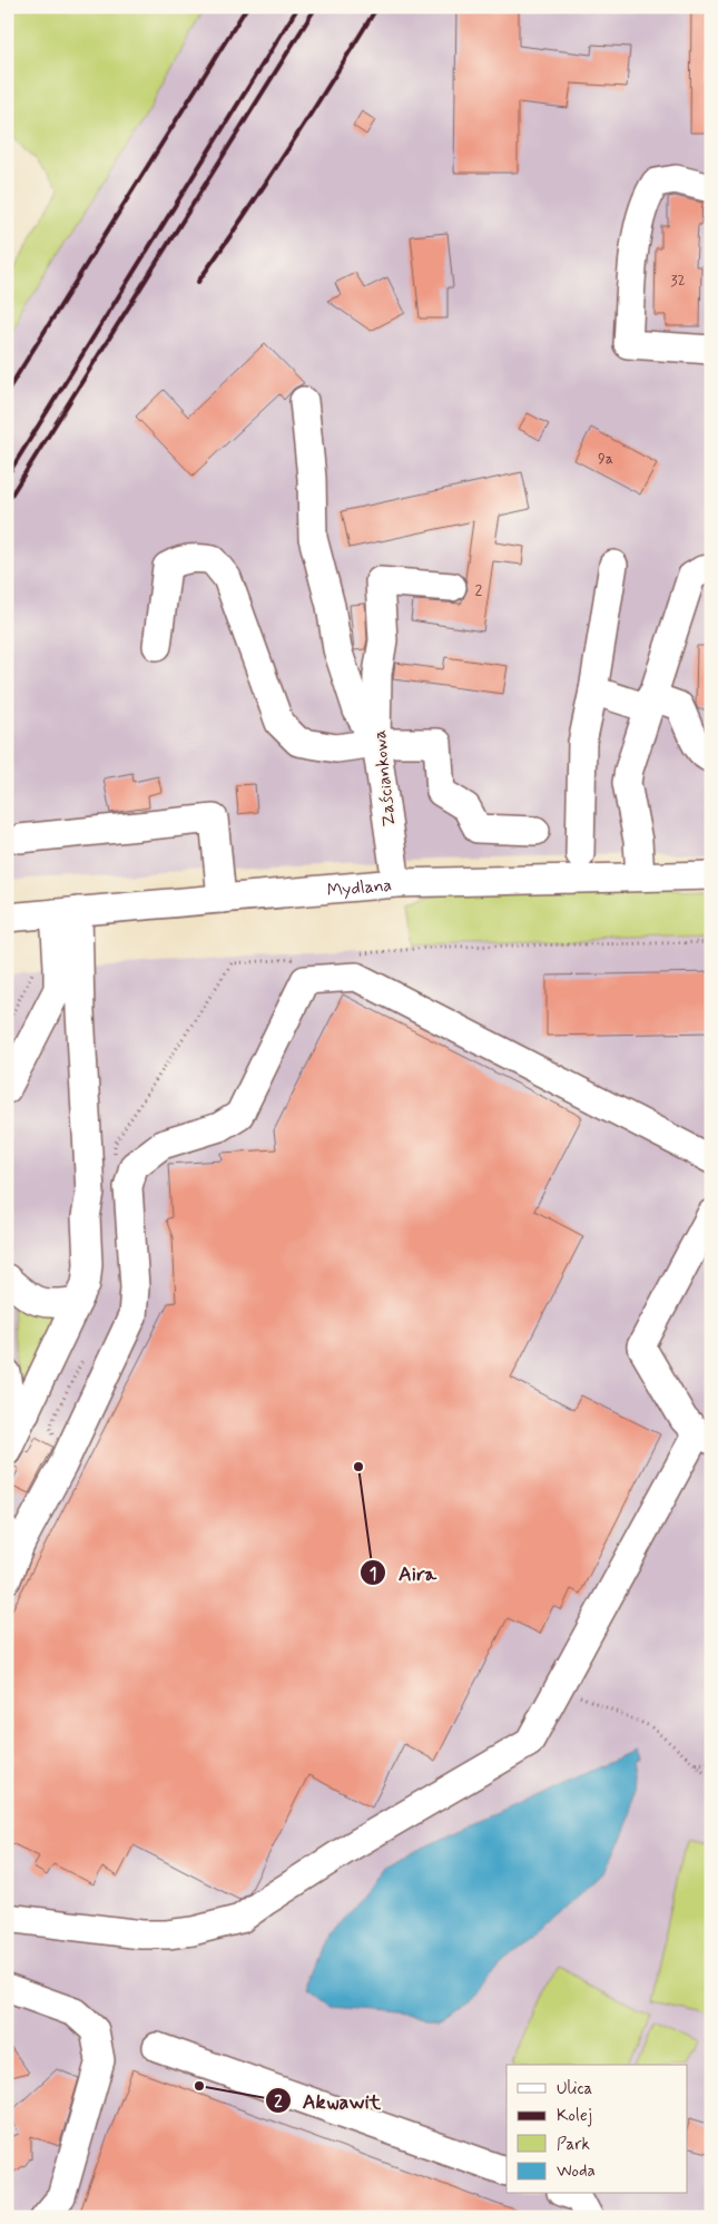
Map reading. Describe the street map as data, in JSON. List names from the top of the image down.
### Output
{
  "streets": {
    "street": ["Zaściankowa", "Mydlana"]
  },
  "crossings": [
    ["Zaściankowa", "Mydlana"]
  ],
  "places": ["Aira", "Akwawit"],
  "house_numbers": ["32", "9a", "2"],
  "legend": [
    "Ulica",
    "Kolej",
    "Park",
    "Woda"
  ]
}
